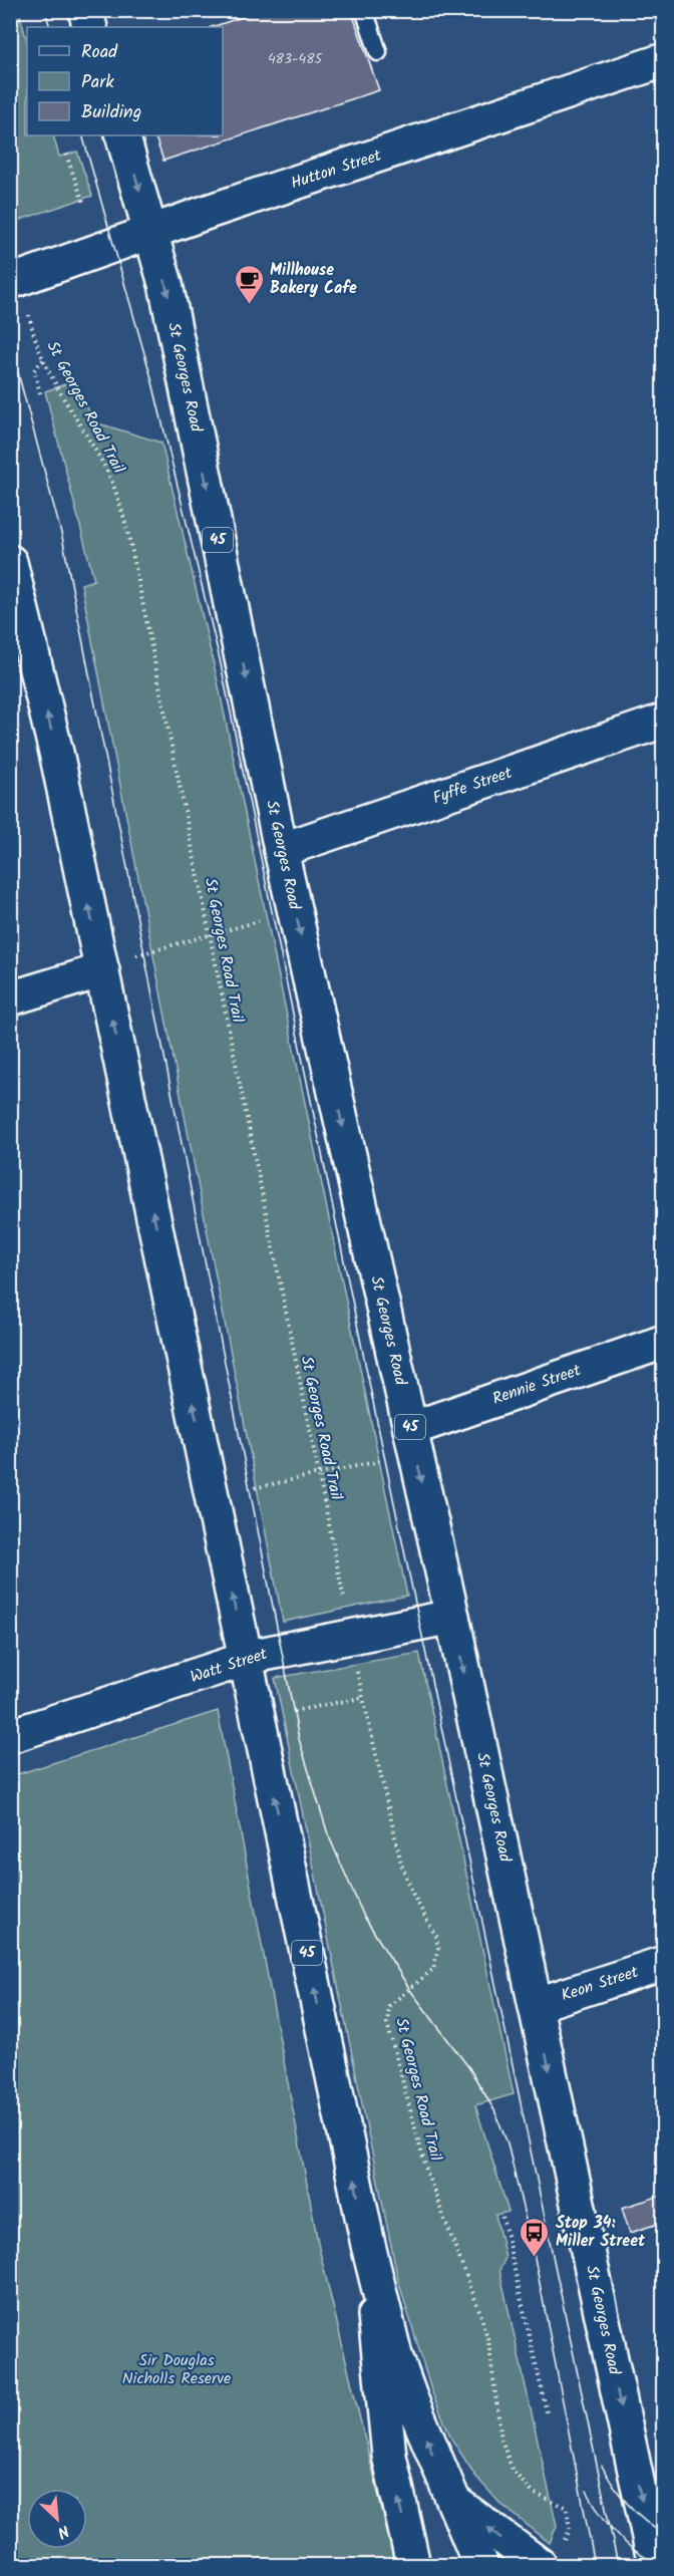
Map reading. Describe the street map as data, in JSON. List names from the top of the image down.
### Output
{
  "streets": {
    "main road": [
      "Hutton Street",
      "St Georges Road",
      "45",
      "Fyffe Street",
      "Rennie Street",
      "Watt Street",
      "Keon Street"
    ],
    "path": ["St Georges Road Trail"]
  },
  "crossings": [
    ["Hutton Street", "St Georges Road"],
    ["Hutton Street", "St Georges Road Trail"],
    ["St Georges Road", "Fyffe Street"],
    ["St Georges Road", "Rennie Street"],
    ["St Georges Road", "Watt Street"],
    ["St Georges Road", "Keon Street"],
    ["St Georges Road Trail", "Watt Street"],
    ["45", "Watt Street"]
  ],
  "parks": ["Sir Douglas Nicholls Reserve"],
  "places": {
    "cafe": ["Millhouse Bakery Cafe"],
    "bus stop": ["Stop 34: Miller Street"]
  },
  "house_numbers": ["483-485"],
  "legend": ["Road", "Park", "Building"],
  "north": "bottom right"
}
